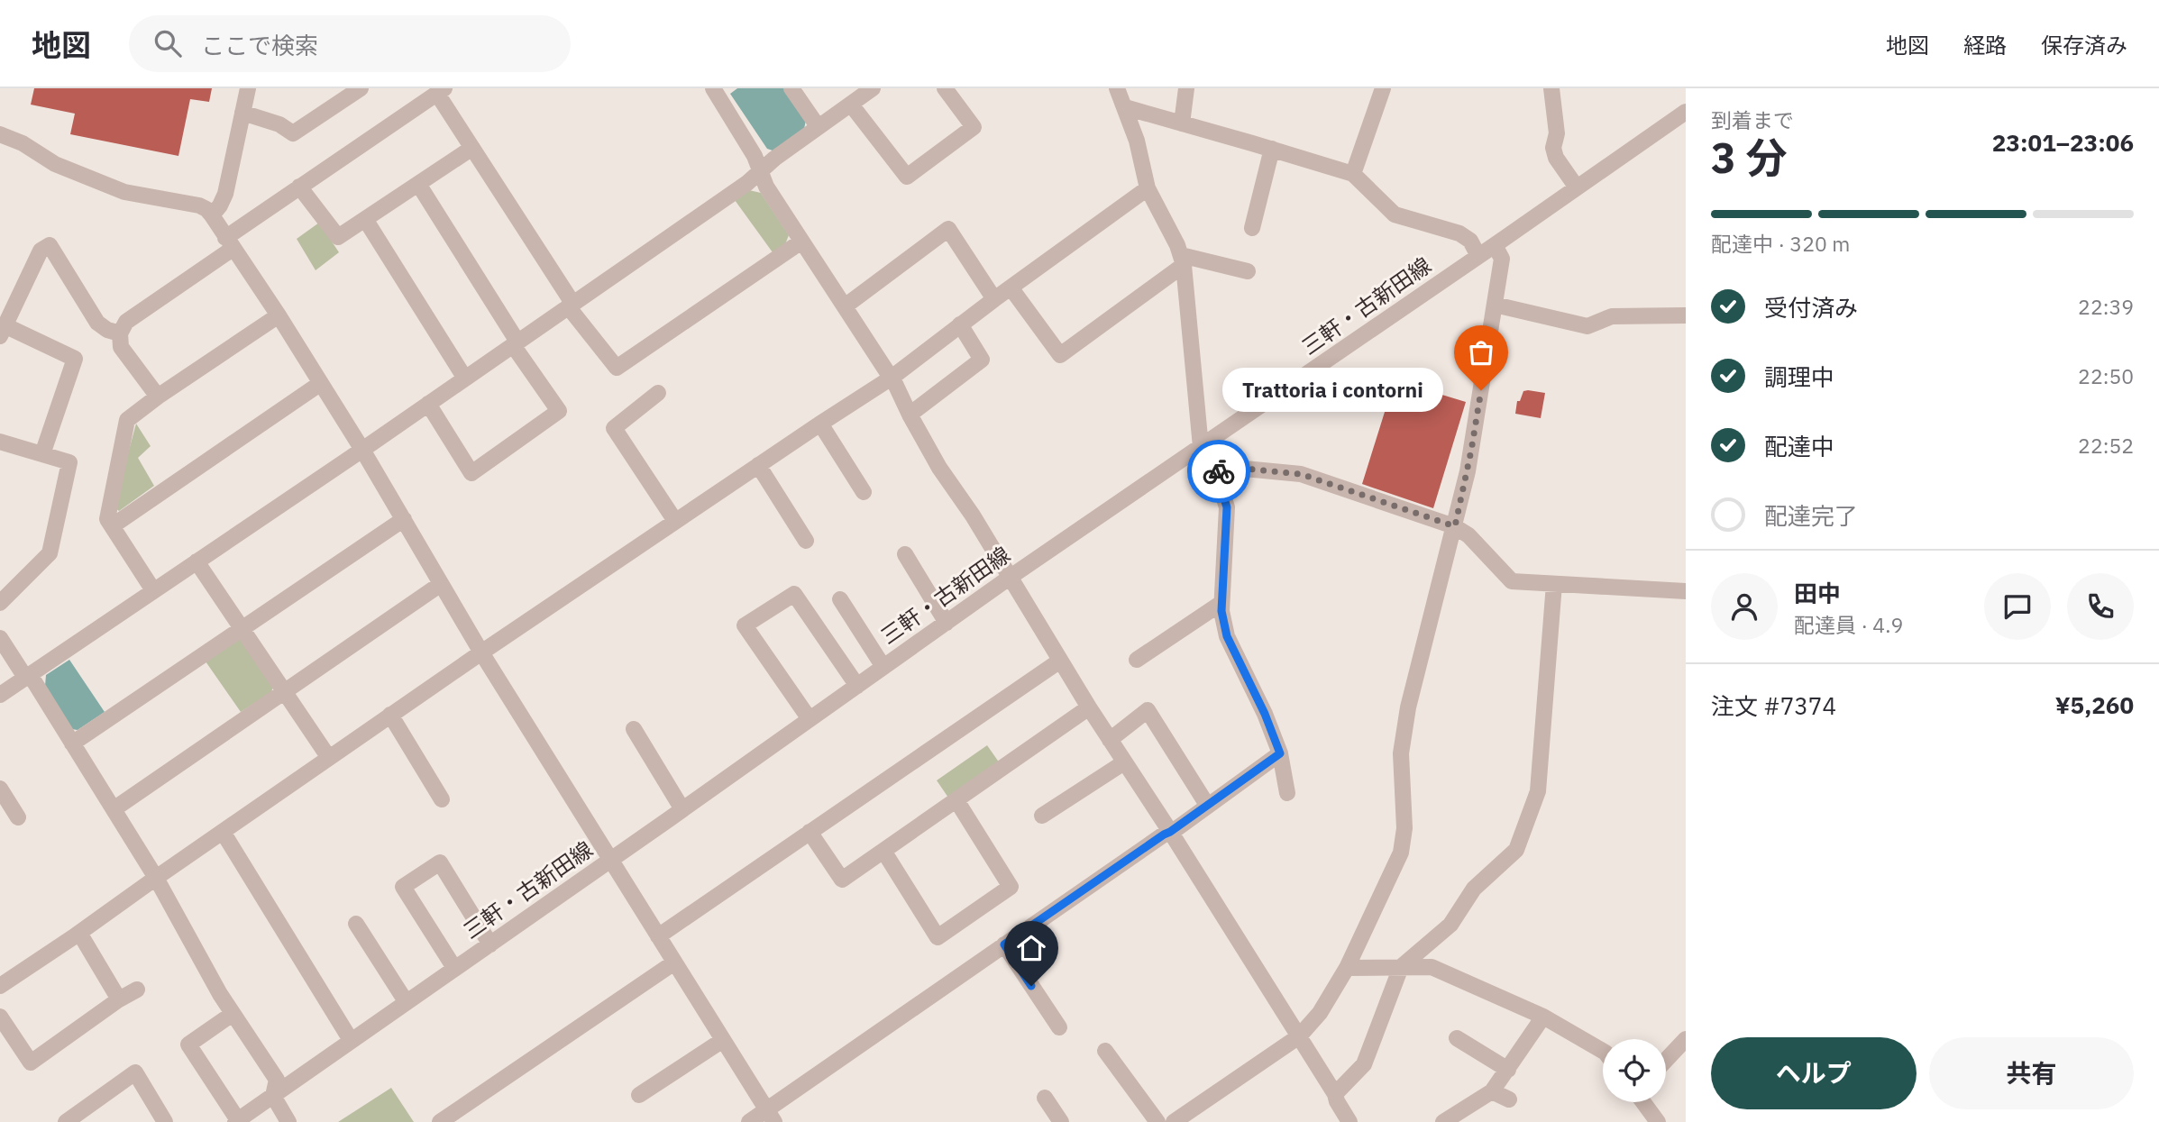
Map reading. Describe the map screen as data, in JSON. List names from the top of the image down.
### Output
{
  "streets": {
    "street": ["三軒・古新田線"]
  },
  "places": ["Trattoria i contorni"],
  "page": {
    "header": "地図",
    "search": "ここで検索",
    "nav": ["地図", "経路", "保存済み"],
    "heading": ["3 分", "到着まで", "23:01–23:06"],
    "panel": [
      "田中",
      "配達員 · 4.9",
      "注文 #7374",
      "¥5,260"
    ],
    "bar": "配達中 · 320 m",
    "list": [
      ["受付済み", "22:39"],
      ["調理中", "22:50"],
      ["配達中", "22:52"],
      "配達完了"
    ],
    "bubble": "Trattoria i contorni",
    "buttons": ["ヘルプ", "共有"]
  }
}
